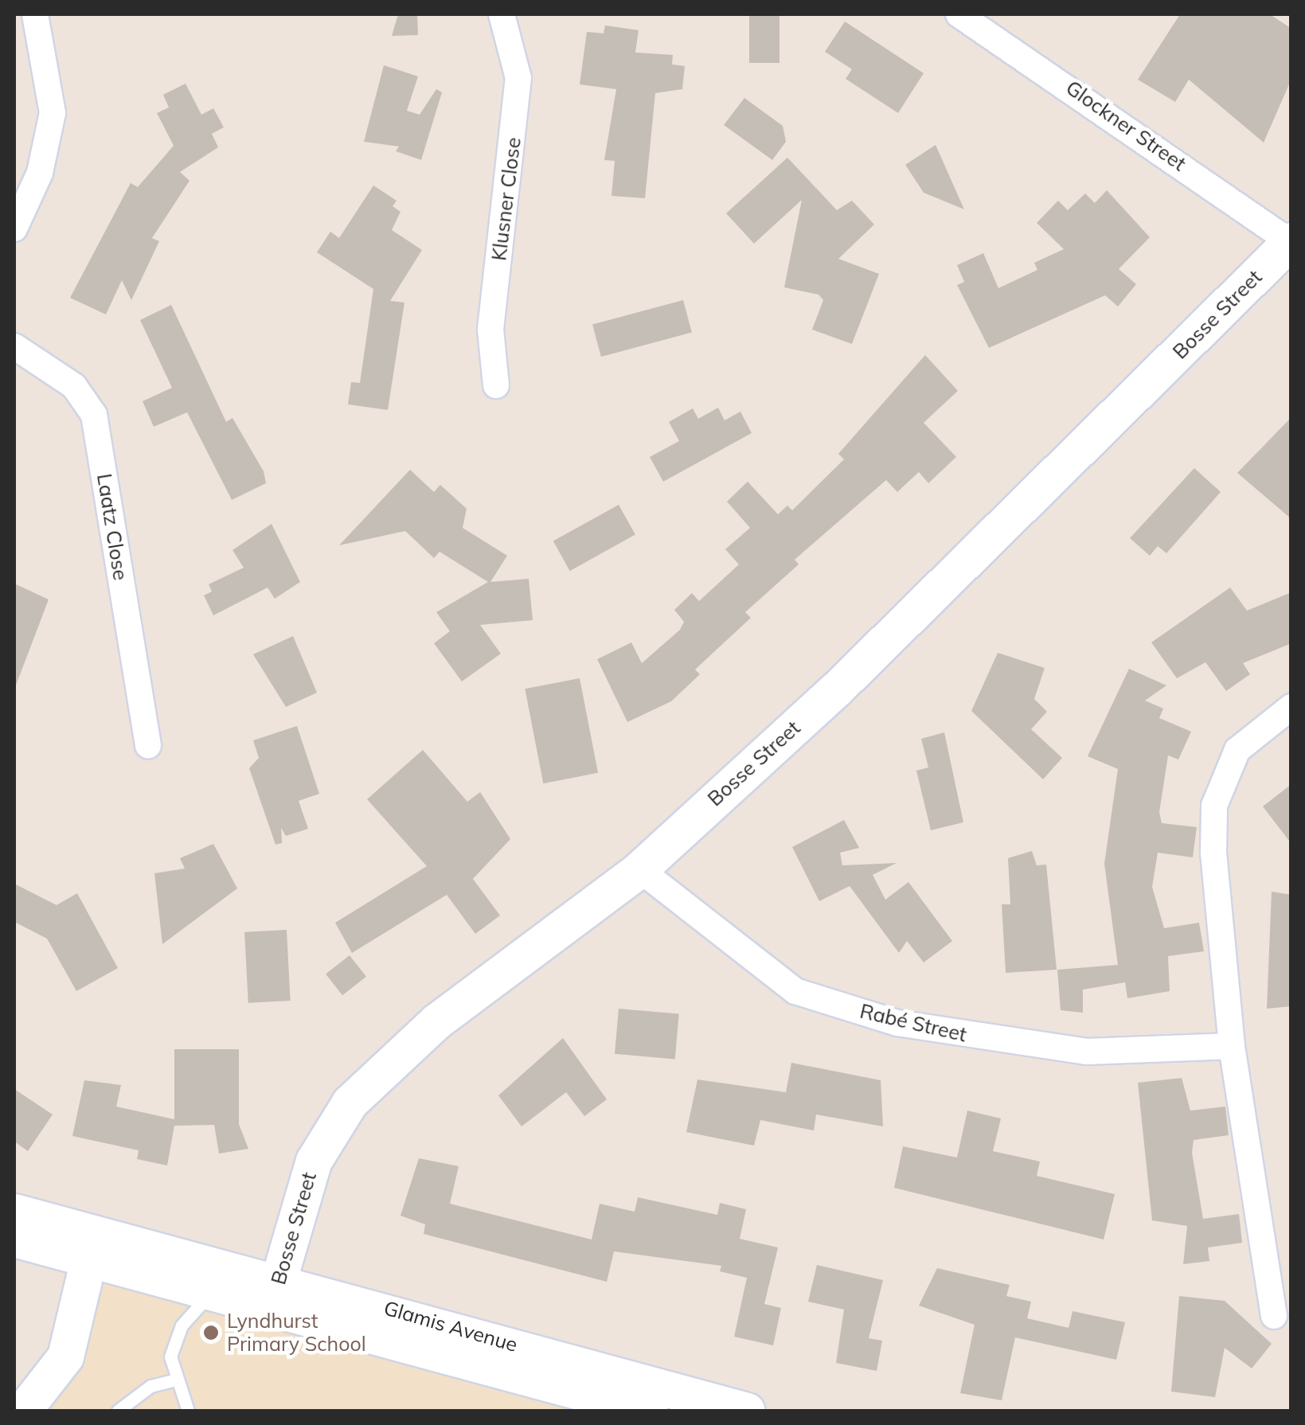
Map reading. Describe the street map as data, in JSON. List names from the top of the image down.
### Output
{
  "streets": {
    "street": [
      "Glockner Street",
      "Klusner Close",
      "Bosse Street",
      "Laatz Close",
      "Rabé Street",
      "Glamis Avenue"
    ]
  },
  "crossings": [
    ["Glockner Street", "Bosse Street"],
    ["Bosse Street", "Rabé Street"],
    ["Bosse Street", "Glamis Avenue"]
  ],
  "places": ["Lyndhurst Primary School"]
}
